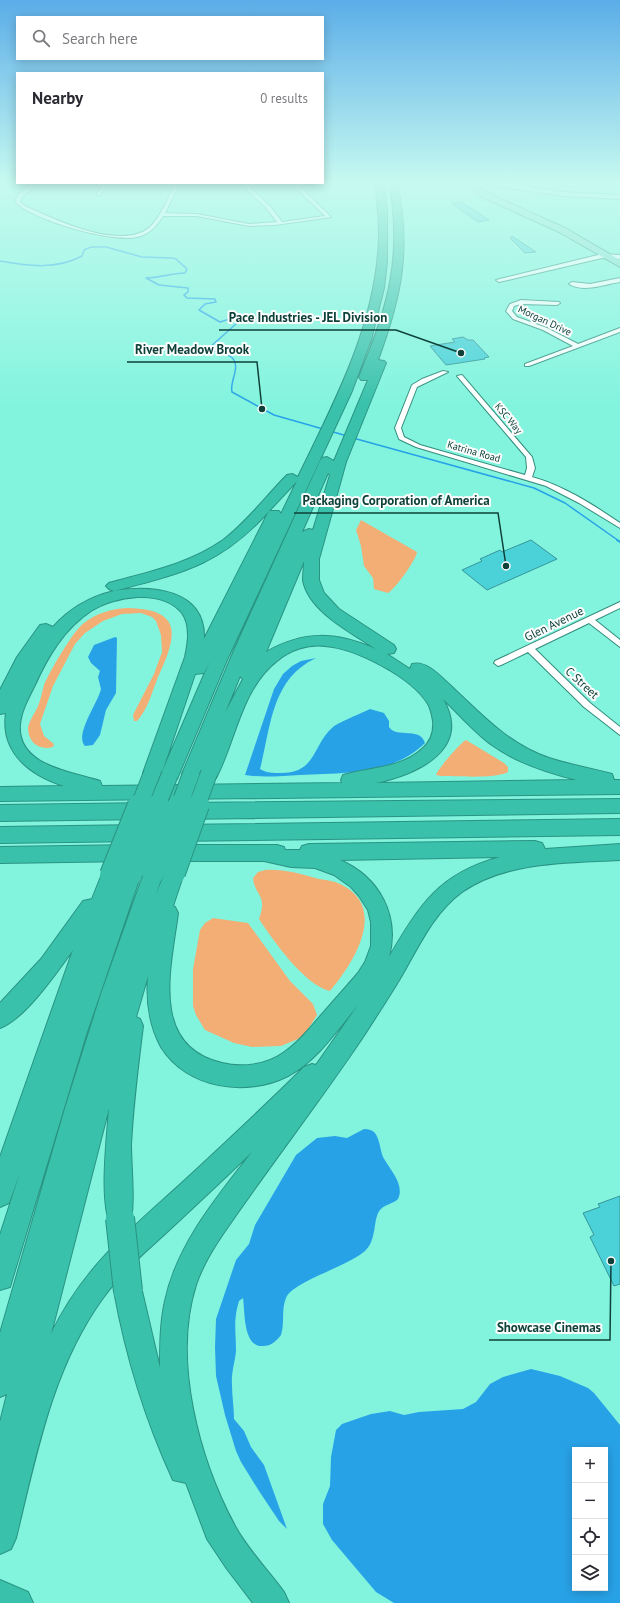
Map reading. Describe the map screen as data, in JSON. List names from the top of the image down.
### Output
{
  "streets": {
    "street": [
      "Morgan Drive",
      "KSC Way",
      "Katrina Road",
      "Glen Avenue",
      "C Street"
    ]
  },
  "crossings": [
    ["KSC Way", "Katrina Road"],
    ["Glen Avenue", "C Street"]
  ],
  "places": [
    "Pace Industries - JEL Division",
    "River Meadow Brook",
    "Packaging Corporation of America",
    "Showcase Cinemas"
  ],
  "page": {
    "search": "Search here",
    "heading": ["Nearby", "0 results"],
    "map_buttons": ["+", "−"]
  }
}
